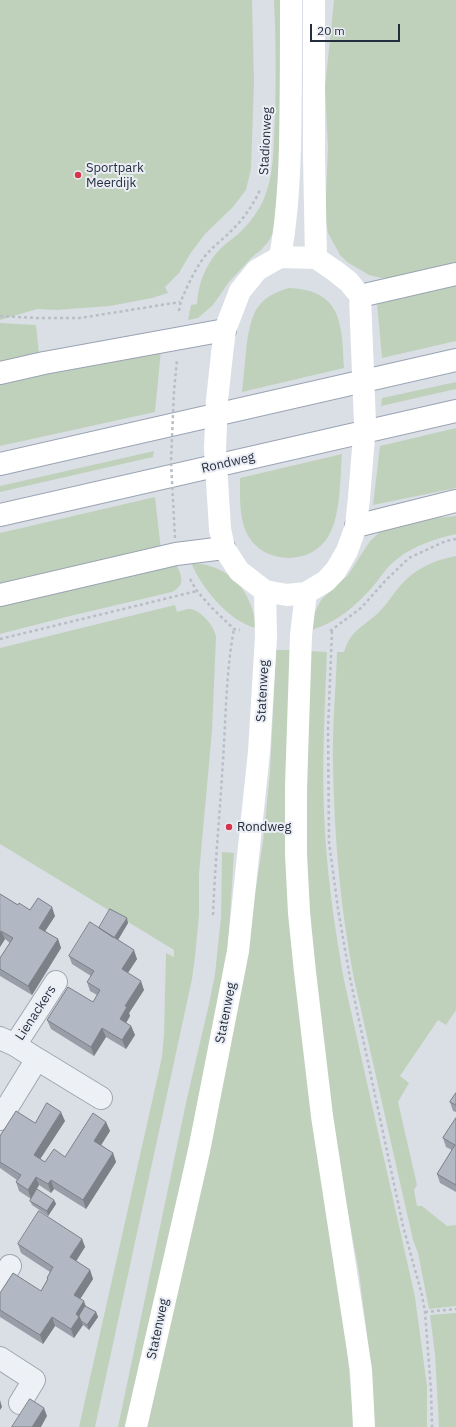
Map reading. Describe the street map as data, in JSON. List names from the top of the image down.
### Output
{
  "streets": {
    "street": [
      "Stadionweg",
      "Rondweg",
      "Statenweg",
      "Lienackers"
    ]
  },
  "places": ["Sportpark Meerdijk", "Rondweg"],
  "scale_bar": "20 m"
}
